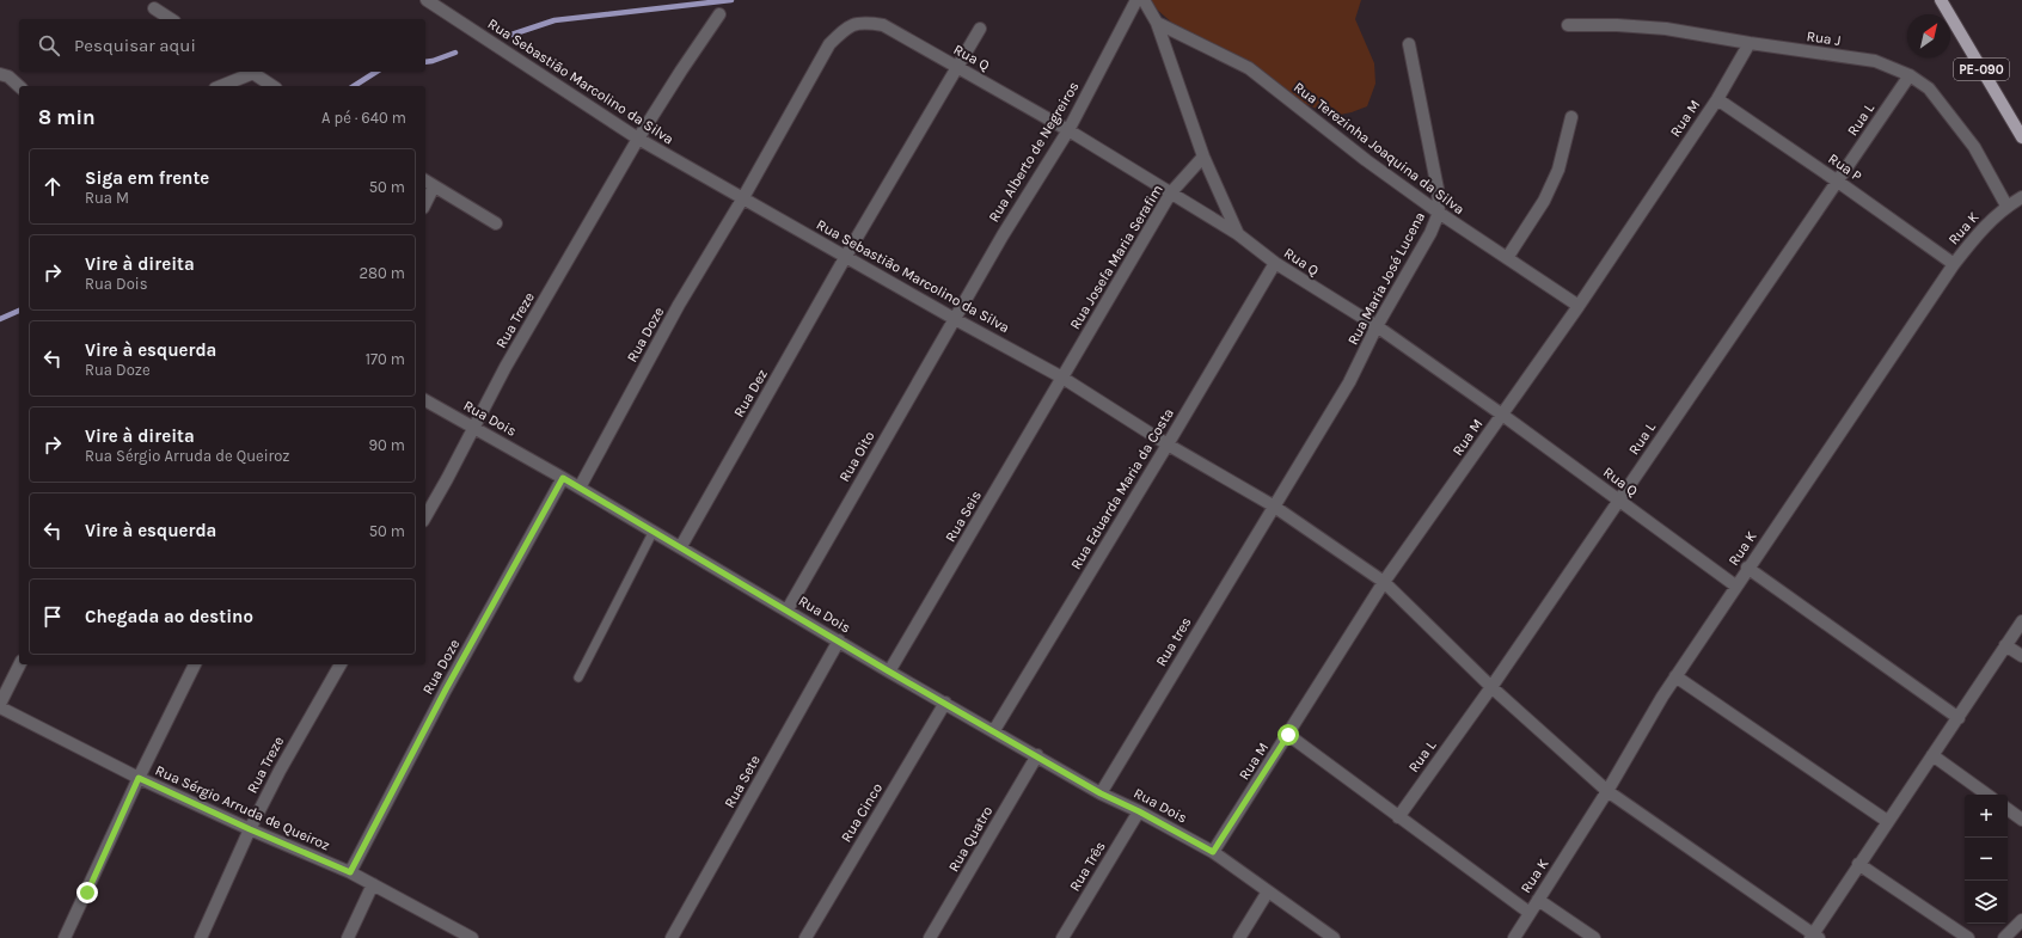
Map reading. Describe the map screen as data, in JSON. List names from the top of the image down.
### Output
{
  "streets": {
    "main road": ["PE-090"],
    "street": [
      "Rua J",
      "Rua Q",
      "Rua Sebastião Marcolino da Silva",
      "Rua M",
      "Rua L",
      "Rua Terezinha Joaquina da Silva",
      "Rua Alberto de Negreiros",
      "Rua P",
      "Rua K",
      "Rua Josefa Maria Serafim",
      "Rua Maria José Lucena",
      "Rua Treze",
      "Rua Doze",
      "Rua Dez",
      "Rua Dois",
      "Rua Oito",
      "Rua Eduarda Maria da Costa",
      "Rua Seis",
      "Rua tres",
      "Rua Sete",
      "Rua Sérgio Arruda de Queiroz",
      "Rua Cinco",
      "Rua Quatro",
      "Rua Três"
    ]
  },
  "crossings": [
    ["Rua J", "Rua M"],
    ["Rua J", "Rua L"],
    ["Rua J", "Rua K"],
    ["Rua Q", "Rua Sebastião Marcolino da Silva"],
    ["Rua Q", "Rua M"],
    ["Rua Q", "Rua L"],
    ["Rua Q", "Rua Alberto de Negreiros"],
    ["Rua Q", "Rua K"],
    ["Rua Q", "Rua Josefa Maria Serafim"],
    ["Rua Q", "Rua Maria José Lucena"],
    ["Rua Q", "Rua Doze"],
    ["Rua Q", "Rua Dez"],
    ["Rua Q", "Rua Eduarda Maria da Costa"],
    ["Rua Sebastião Marcolino da Silva", "Rua M"],
    ["Rua Sebastião Marcolino da Silva", "Rua L"],
    ["Rua Sebastião Marcolino da Silva", "Rua Alberto de Negreiros"],
    ["Rua Sebastião Marcolino da Silva", "Rua K"],
    ["Rua Sebastião Marcolino da Silva", "Rua Josefa Maria Serafim"],
    ["Rua Sebastião Marcolino da Silva", "Rua Maria José Lucena"],
    ["Rua Sebastião Marcolino da Silva", "Rua Treze"],
    ["Rua Sebastião Marcolino da Silva", "Rua Doze"],
    ["Rua Sebastião Marcolino da Silva", "Rua Dez"],
    ["Rua Sebastião Marcolino da Silva", "Rua Oito"],
    ["Rua Sebastião Marcolino da Silva", "Rua Eduarda Maria da Costa"],
    ["Rua Sebastião Marcolino da Silva", "Rua Seis"],
    ["Rua Sebastião Marcolino da Silva", "Rua tres"],
    ["Rua M", "Rua Terezinha Joaquina da Silva"],
    ["Rua M", "Rua P"],
    ["Rua M", "Rua Dois"],
    ["Rua L", "Rua P"],
    ["Rua Terezinha Joaquina da Silva", "Rua Maria José Lucena"],
    ["Rua Alberto de Negreiros", "Rua Oito"],
    ["Rua P", "Rua K"],
    ["Rua Josefa Maria Serafim", "Rua Seis"],
    ["Rua Maria José Lucena", "Rua tres"],
    ["Rua Treze", "Rua Dois"],
    ["Rua Treze", "Rua Sérgio Arruda de Queiroz"],
    ["Rua Doze", "Rua Dois"],
    ["Rua Doze", "Rua Sérgio Arruda de Queiroz"],
    ["Rua Dez", "Rua Dois"],
    ["Rua Dois", "Rua Oito"],
    ["Rua Dois", "Rua Eduarda Maria da Costa"],
    ["Rua Dois", "Rua Seis"],
    ["Rua Dois", "Rua tres"],
    ["Rua Dois", "Rua Sete"],
    ["Rua Dois", "Rua Cinco"],
    ["Rua Dois", "Rua Quatro"],
    ["Rua Dois", "Rua Três"]
  ],
  "north": "top right",
  "page": {
    "search": "Pesquisar aqui",
    "heading": ["8 min", "A pé · 640 m"],
    "list": [
      ["Siga em frente", "Rua M", "50 m"],
      ["Vire à direita", "Rua Dois", "280 m"],
      ["Vire à esquerda", "Rua Doze", "170 m"],
      ["Vire à direita", "Rua Sérgio Arruda de Queiroz", "90 m"],
      ["Vire à esquerda", "50 m"],
      "Chegada ao destino"
    ],
    "map_buttons": ["+", "−"]
  }
}
